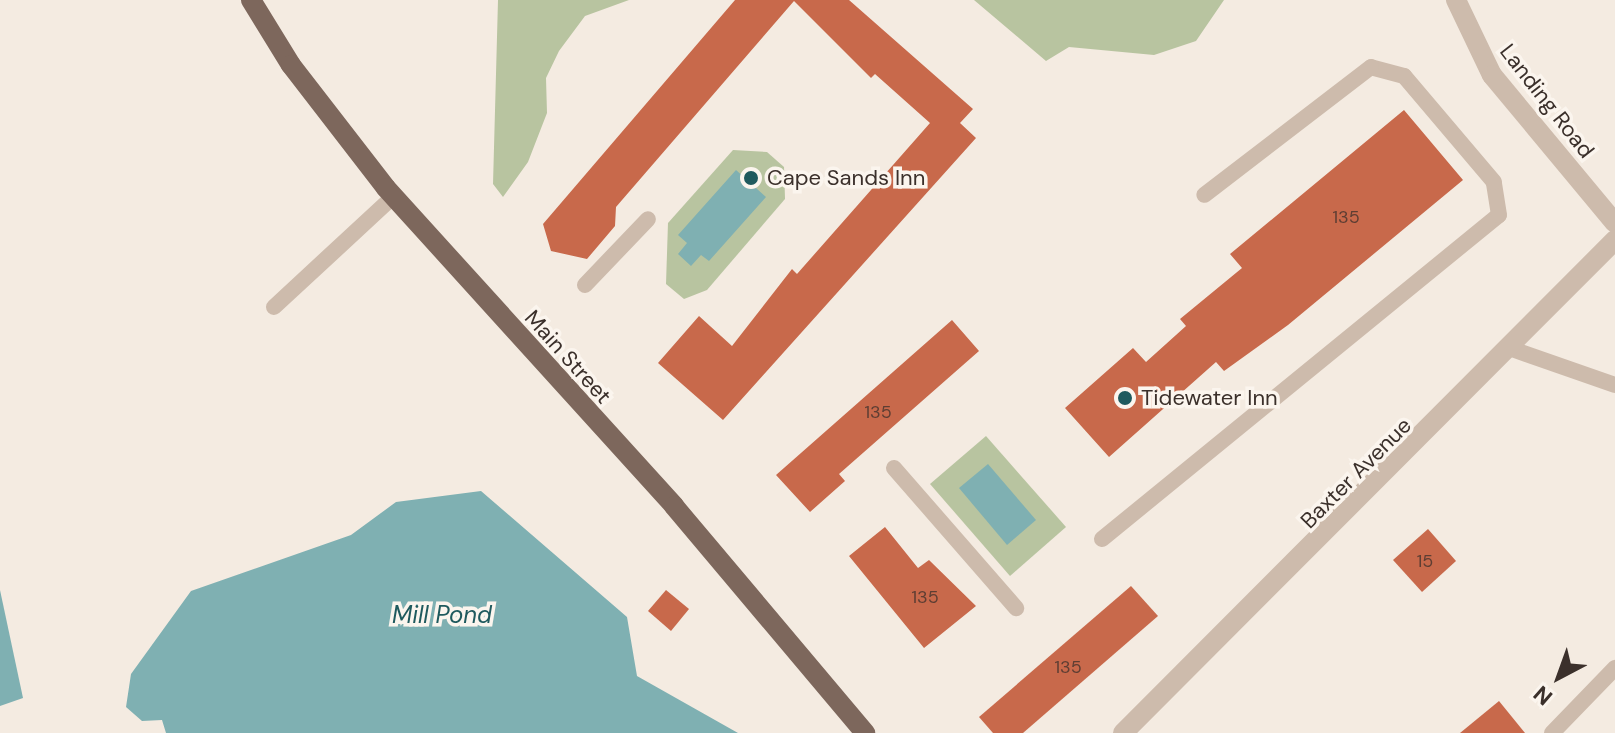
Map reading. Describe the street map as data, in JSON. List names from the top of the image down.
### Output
{
  "streets": {
    "main road": ["Main Street"],
    "street": ["Landing Road", "Baxter Avenue"]
  },
  "water": ["Mill Pond"],
  "places": ["Cape Sands Inn", "Tidewater Inn"],
  "house_numbers": [
    "135",
    "135",
    "15",
    "135",
    "135"
  ],
  "north": "bottom left"
}
